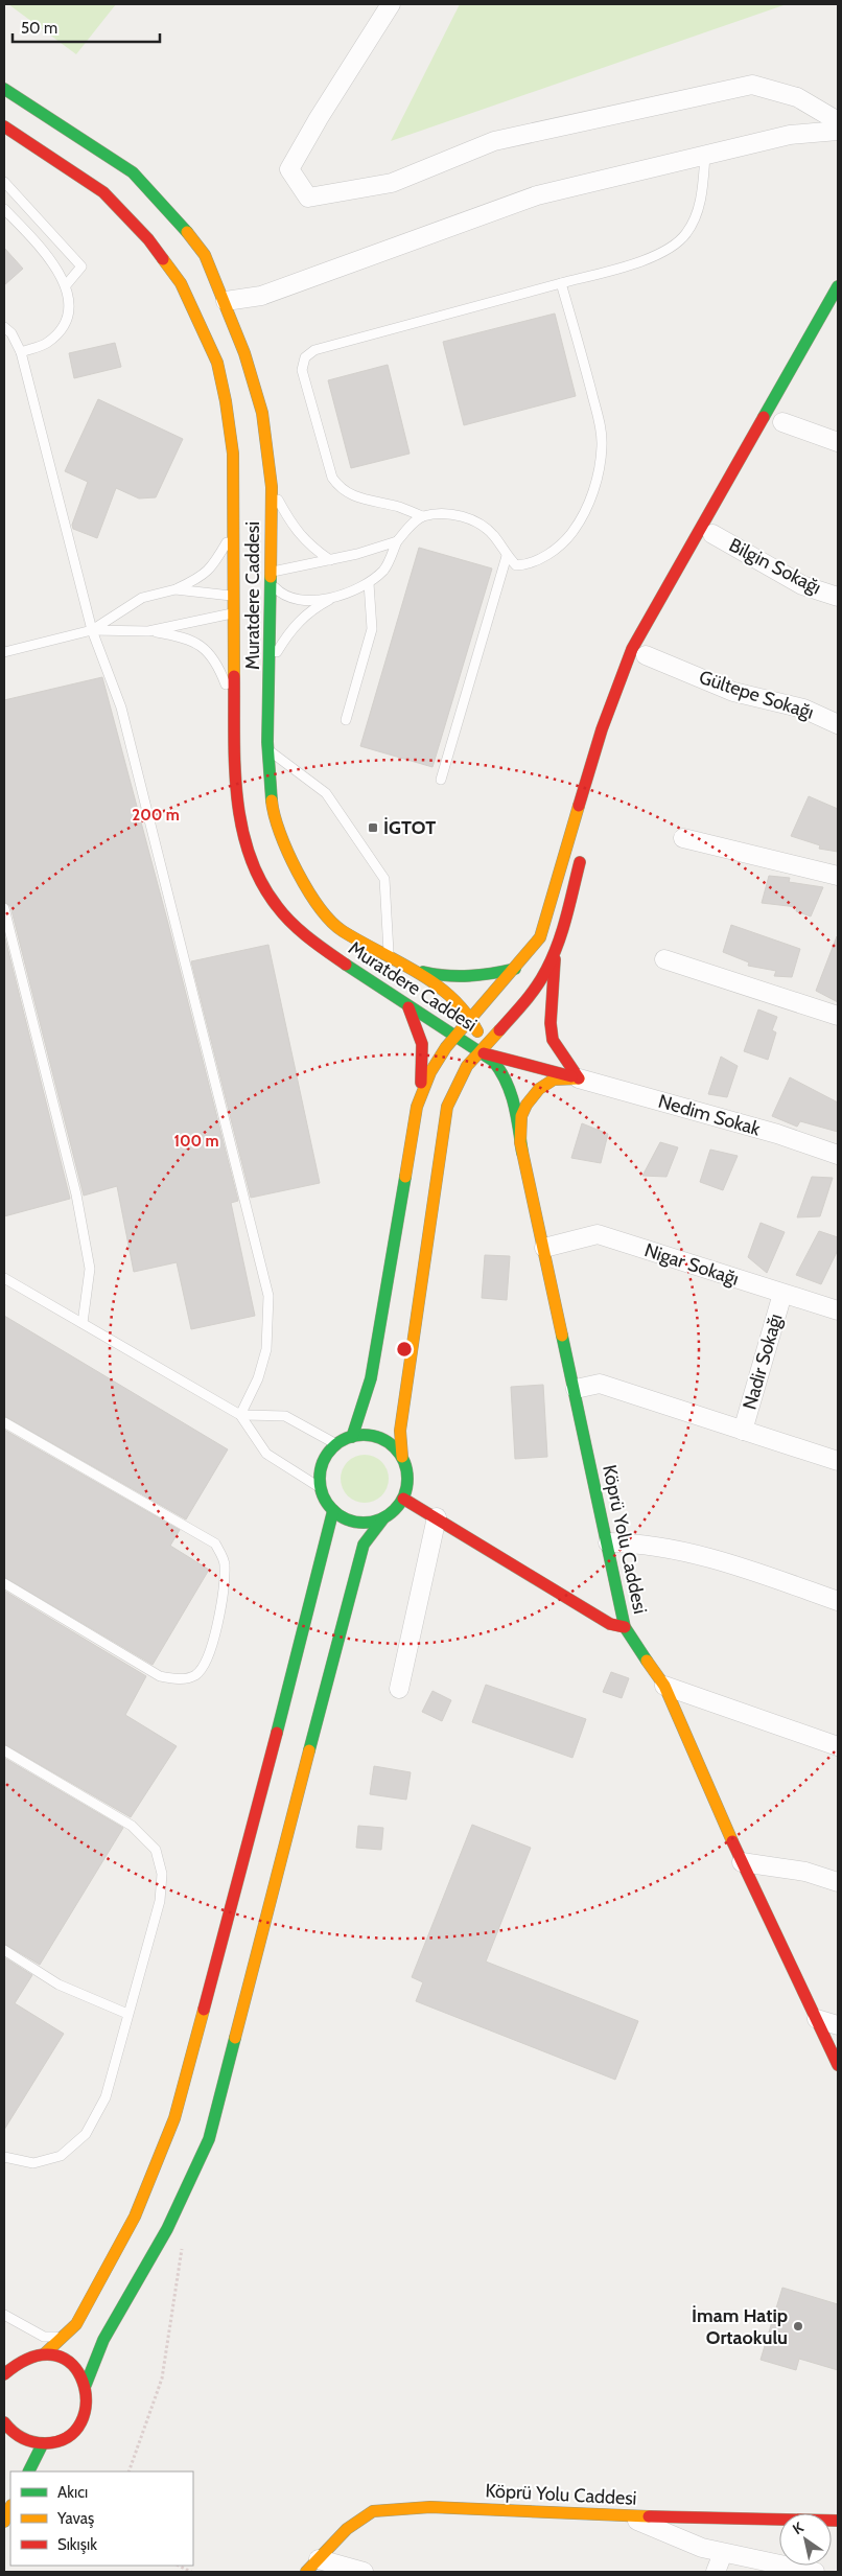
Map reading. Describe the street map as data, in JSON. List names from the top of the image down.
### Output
{
  "streets": {
    "main road": ["Muratdere Caddesi", "Köprü Yolu Caddesi"],
    "street": [
      "Bilgin Sokağı",
      "Gültepe Sokağı",
      "Nedim Sokak",
      "Nigar Sokağı",
      "Nadir Sokağı"
    ]
  },
  "crossings": [
    ["Nedim Sokak", "Köprü Yolu Caddesi"],
    ["Nigar Sokağı", "Nadir Sokağı"],
    ["Nigar Sokağı", "Köprü Yolu Caddesi"]
  ],
  "places": {
    "transit": ["İGTOT"],
    "other": ["İmam Hatip Ortaokulu"]
  },
  "legend": ["Akıcı", "Yavaş", "Sıkışık"],
  "scale_bar": "50 m",
  "north": "top left",
  "rings": ["200 m", "100 m"]
}
